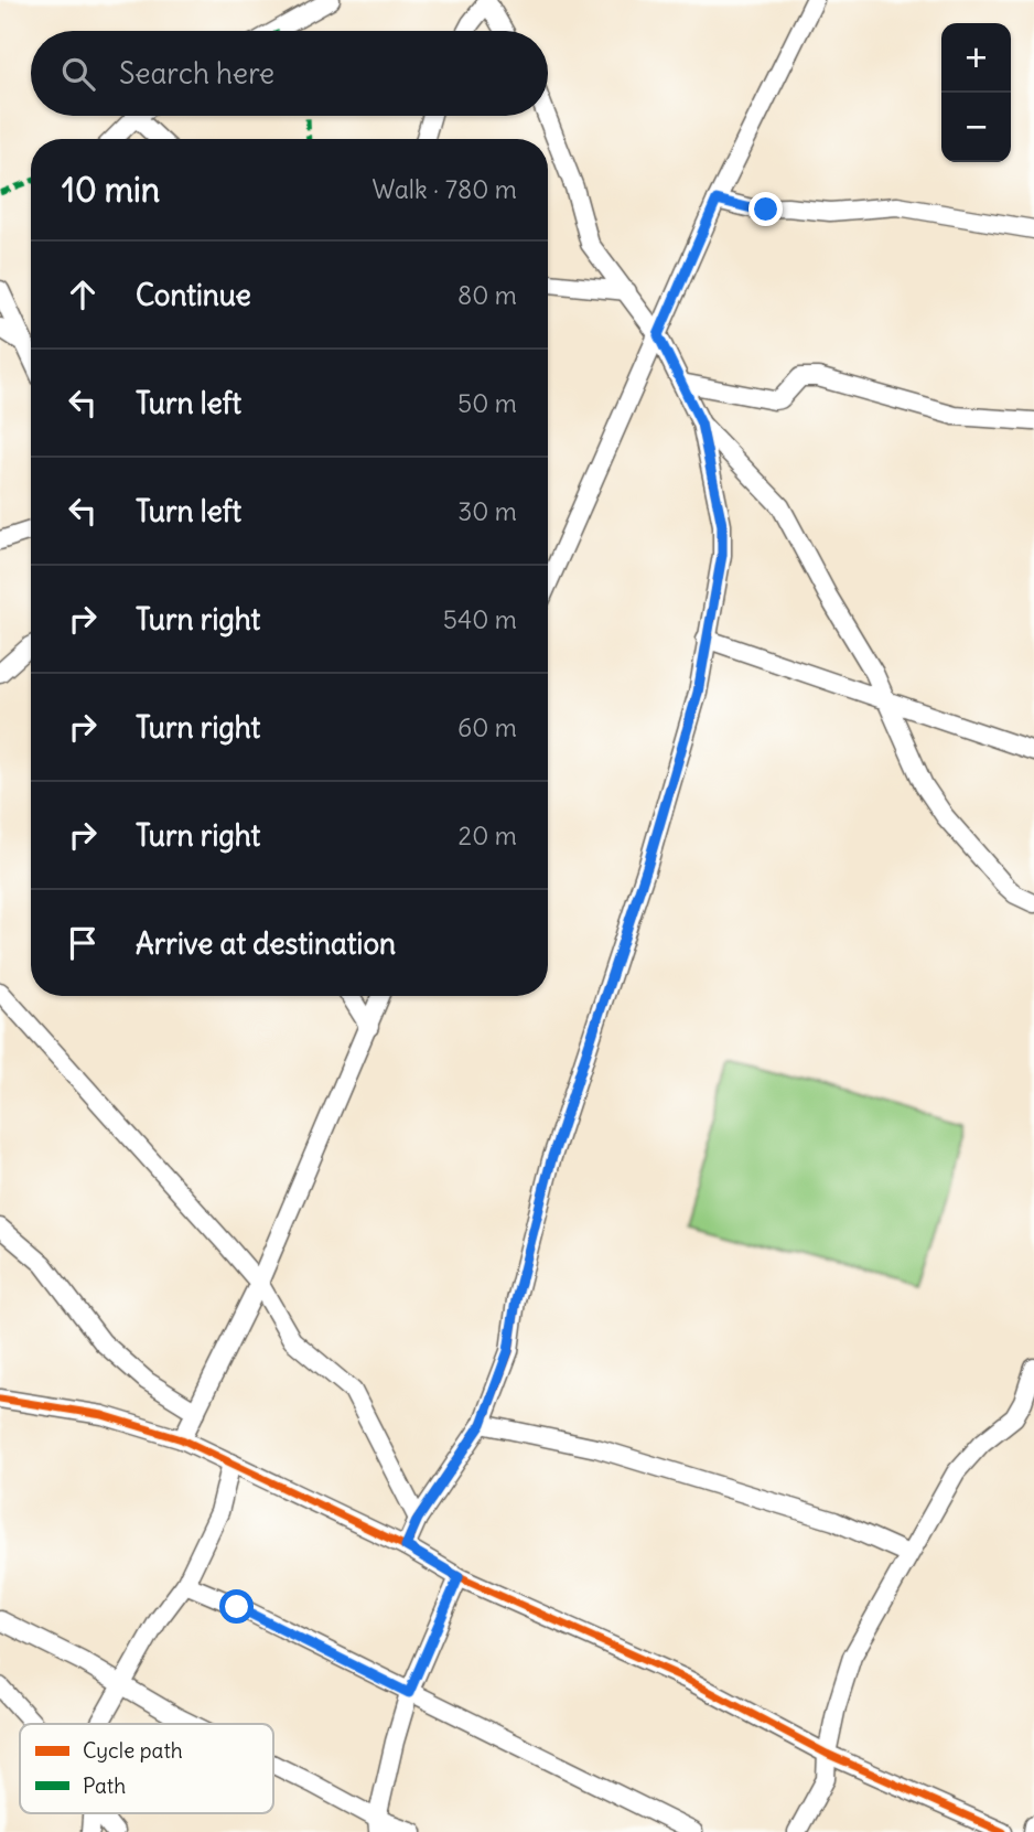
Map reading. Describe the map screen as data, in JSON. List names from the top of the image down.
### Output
{
  "legend": ["Cycle path", "Path"],
  "page": {
    "map_buttons": ["+", "−"],
    "search": "Search here",
    "heading": ["10 min", "Walk · 780 m"],
    "list": [
      ["Continue", "80 m"],
      ["Turn left", "50 m"],
      ["Turn left", "30 m"],
      ["Turn right", "540 m"],
      ["Turn right", "60 m"],
      ["Turn right", "20 m"],
      "Arrive at destination"
    ]
  }
}
